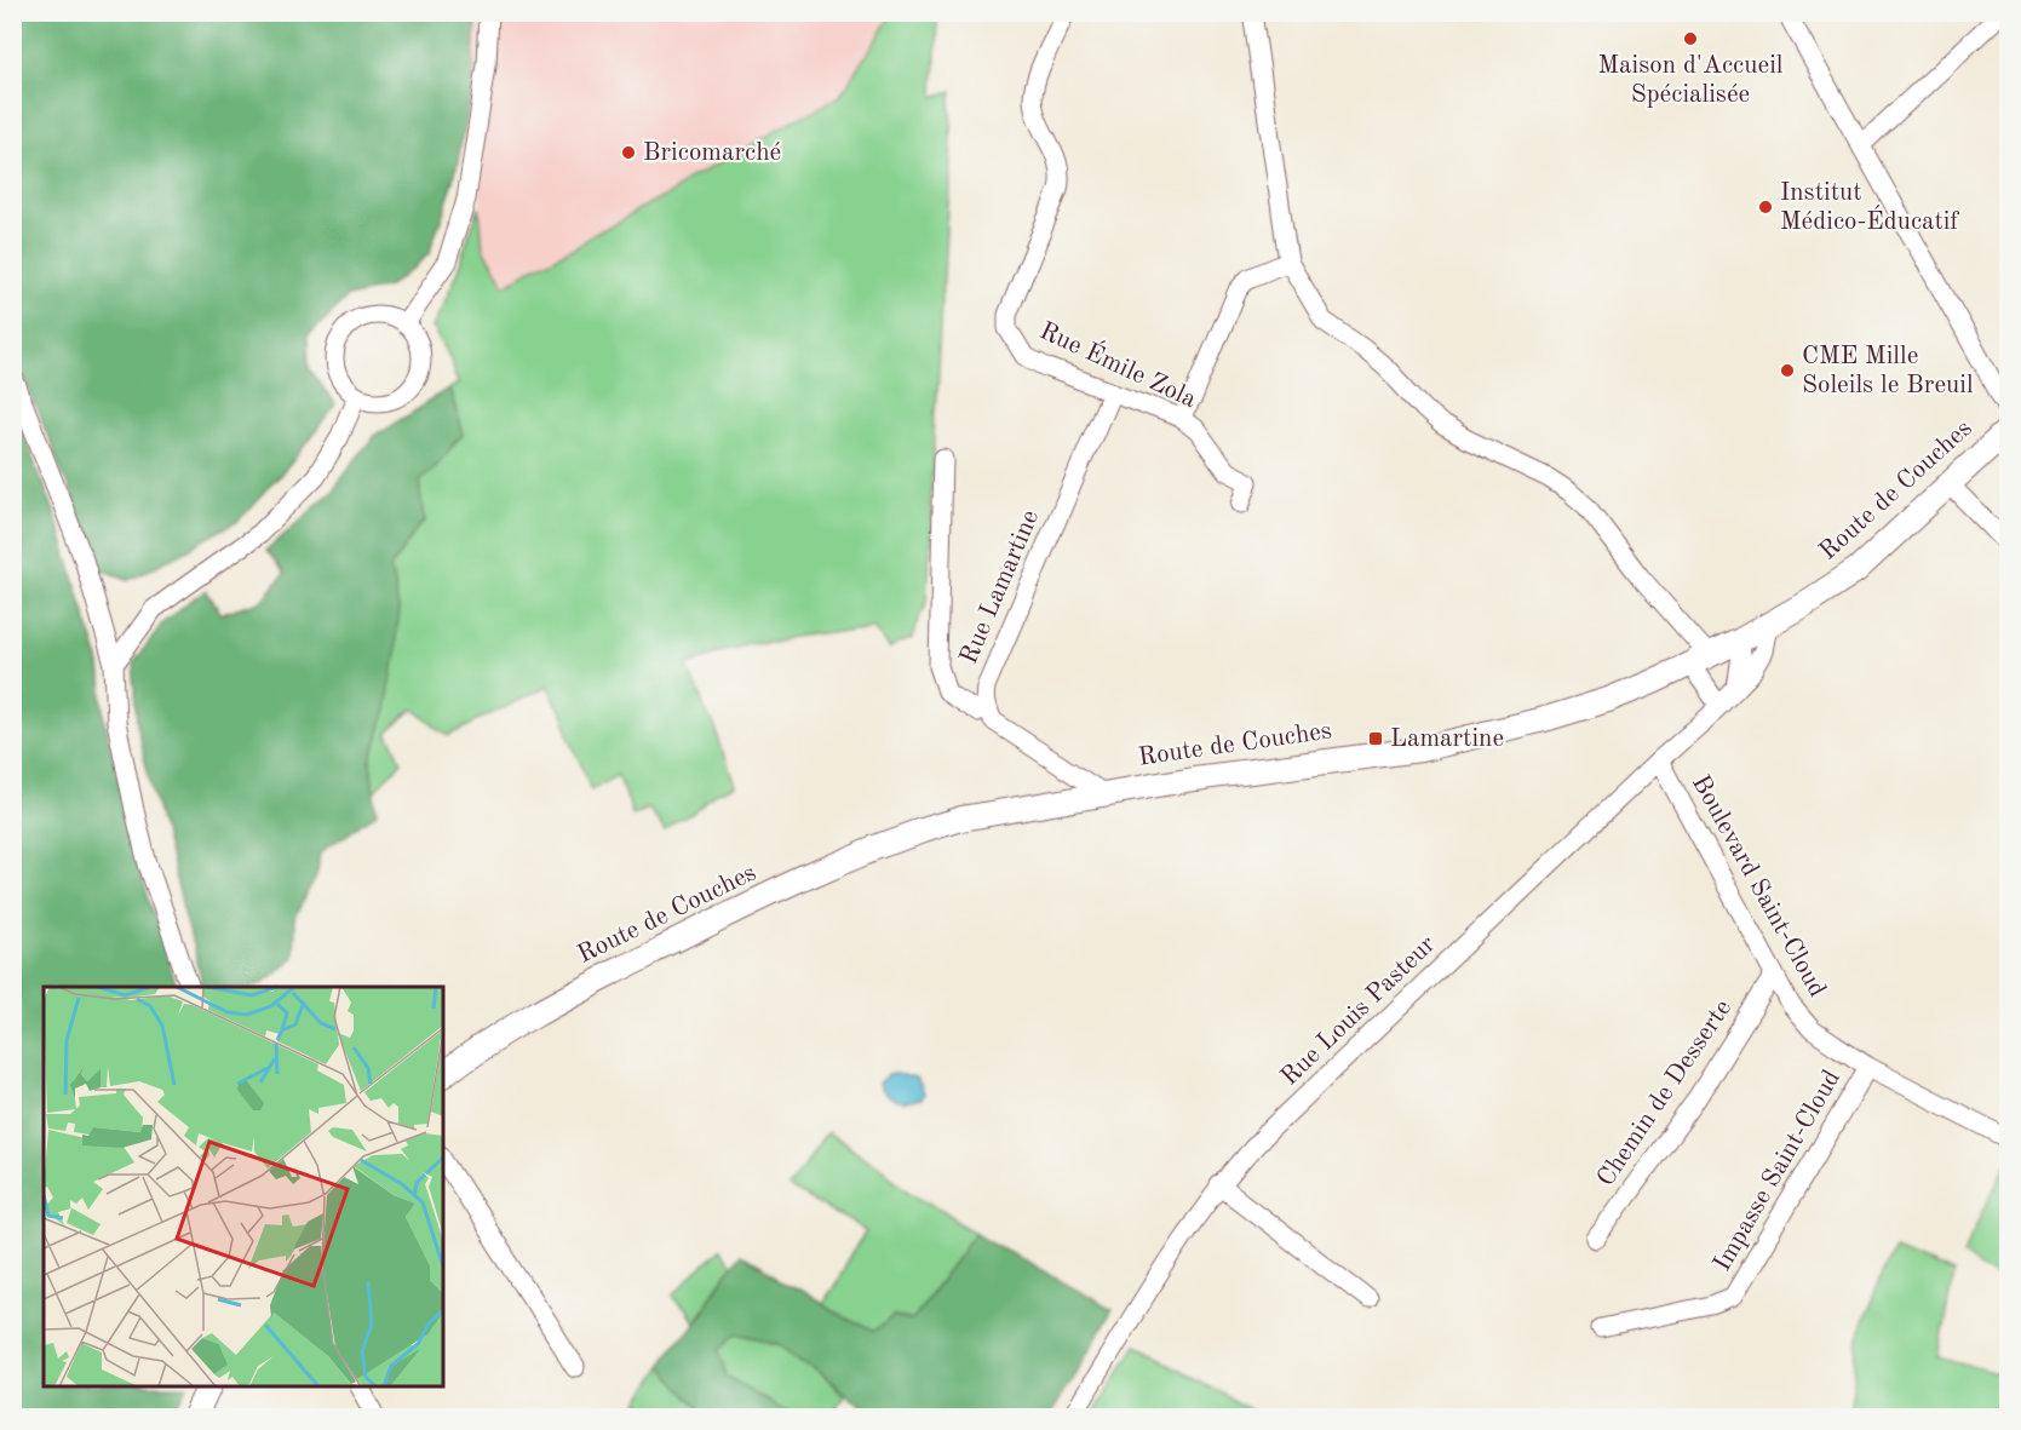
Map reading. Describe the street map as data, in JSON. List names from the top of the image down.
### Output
{
  "streets": {
    "main road": ["Route de Couches"],
    "street": [
      "Rue Émile Zola",
      "Rue Lamartine",
      "Boulevard Saint-Cloud",
      "Rue Louis Pasteur",
      "Chemin de Desserte",
      "Impasse Saint-Cloud"
    ]
  },
  "crossings": [
    ["Rue Émile Zola", "Rue Lamartine"],
    ["Route de Couches", "Rue Louis Pasteur"],
    ["Boulevard Saint-Cloud", "Rue Louis Pasteur"],
    ["Boulevard Saint-Cloud", "Chemin de Desserte"],
    ["Boulevard Saint-Cloud", "Impasse Saint-Cloud"]
  ],
  "places": {
    "other": [
      "Maison d'Accueil Spécialisée",
      "Bricomarché",
      "Institut Médico-Éducatif",
      "CME Mille Soleils le Breuil"
    ],
    "transit": ["Lamartine"]
  }
}
